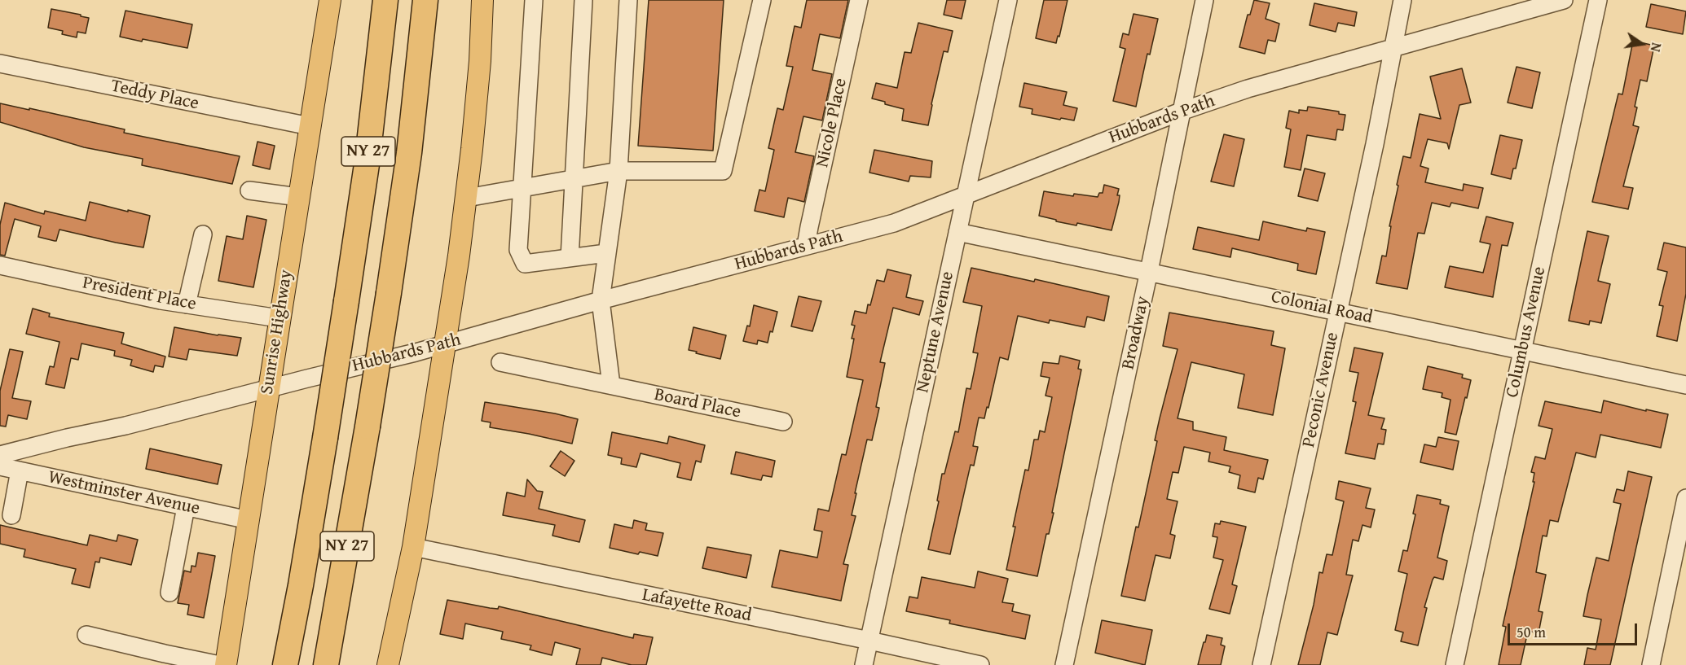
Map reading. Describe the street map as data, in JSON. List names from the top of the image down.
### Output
{
  "streets": {
    "highway": ["NY 27"],
    "main road": ["Sunrise Highway"],
    "street": [
      "Teddy Place",
      "Hubbards Path",
      "Nicole Place",
      "President Place",
      "Colonial Road",
      "Neptune Avenue",
      "Columbus Avenue",
      "Broadway",
      "Peconic Avenue",
      "Board Place",
      "Westminster Avenue",
      "Lafayette Road"
    ]
  },
  "crossings": [
    ["Teddy Place", "Sunrise Highway"],
    ["Hubbards Path", "Nicole Place"],
    ["Hubbards Path", "Sunrise Highway"],
    ["Hubbards Path", "Neptune Avenue"],
    ["Hubbards Path", "Broadway"],
    ["Hubbards Path", "Peconic Avenue"],
    ["President Place", "Sunrise Highway"],
    ["Colonial Road", "Neptune Avenue"],
    ["Colonial Road", "Columbus Avenue"],
    ["Colonial Road", "Broadway"],
    ["Colonial Road", "Peconic Avenue"],
    ["Sunrise Highway", "Westminster Avenue"],
    ["Neptune Avenue", "Lafayette Road"]
  ],
  "scale_bar": "50 m",
  "north": "right"
}
